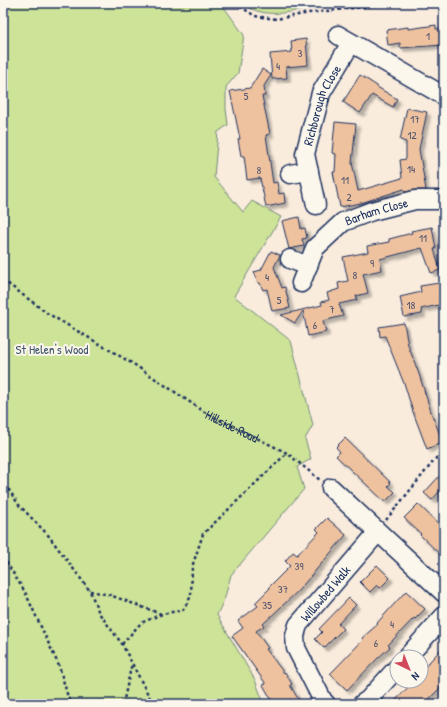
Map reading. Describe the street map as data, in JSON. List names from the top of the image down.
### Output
{
  "streets": {
    "street": ["Richborough Close", "Barham Close", "Willowbed Walk"],
    "path": ["Hillside Road"]
  },
  "parks": ["St Helen's Wood"],
  "house_numbers": [
    "1",
    "3",
    "4",
    "5",
    "17",
    "12",
    "14",
    "8",
    "11",
    "2",
    "11",
    "9",
    "8",
    "4",
    "5",
    "18",
    "7",
    "6",
    "39",
    "37",
    "35",
    "4",
    "6"
  ],
  "north": "bottom right"
}
